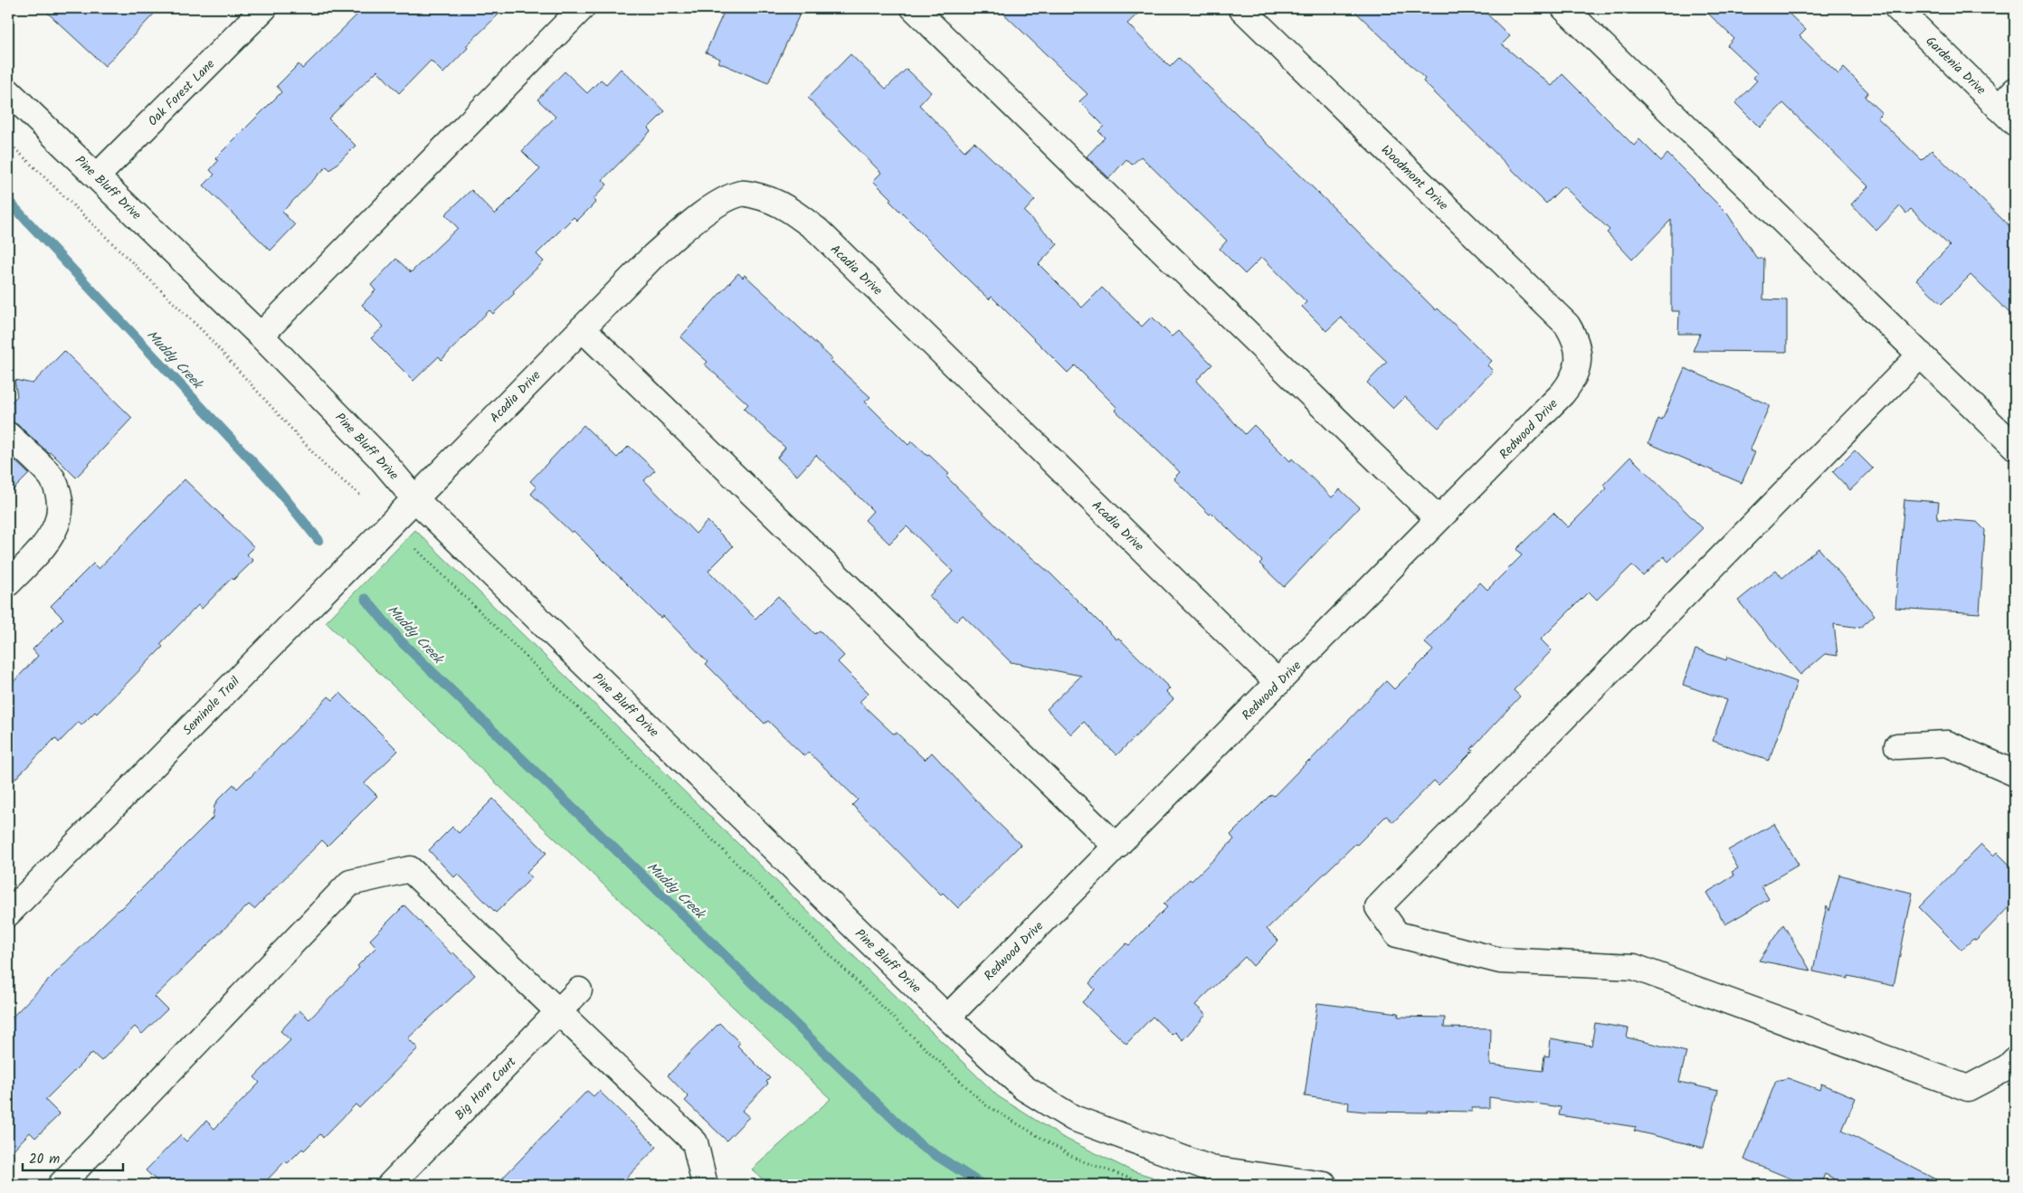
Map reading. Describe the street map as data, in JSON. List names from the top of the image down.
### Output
{
  "streets": {
    "street": [
      "Gardenia Drive",
      "Oak Forest Lane",
      "Woodmont Drive",
      "Pine Bluff Drive",
      "Acadia Drive",
      "Redwood Drive",
      "Seminole Trail",
      "Big Horn Court"
    ]
  },
  "crossings": [
    ["Oak Forest Lane", "Pine Bluff Drive"],
    ["Woodmont Drive", "Redwood Drive"],
    ["Pine Bluff Drive", "Acadia Drive"],
    ["Pine Bluff Drive", "Redwood Drive"],
    ["Pine Bluff Drive", "Seminole Trail"],
    ["Acadia Drive", "Redwood Drive"],
    ["Acadia Drive", "Seminole Trail"]
  ],
  "water": ["Muddy Creek"],
  "scale_bar": "20 m"
}
